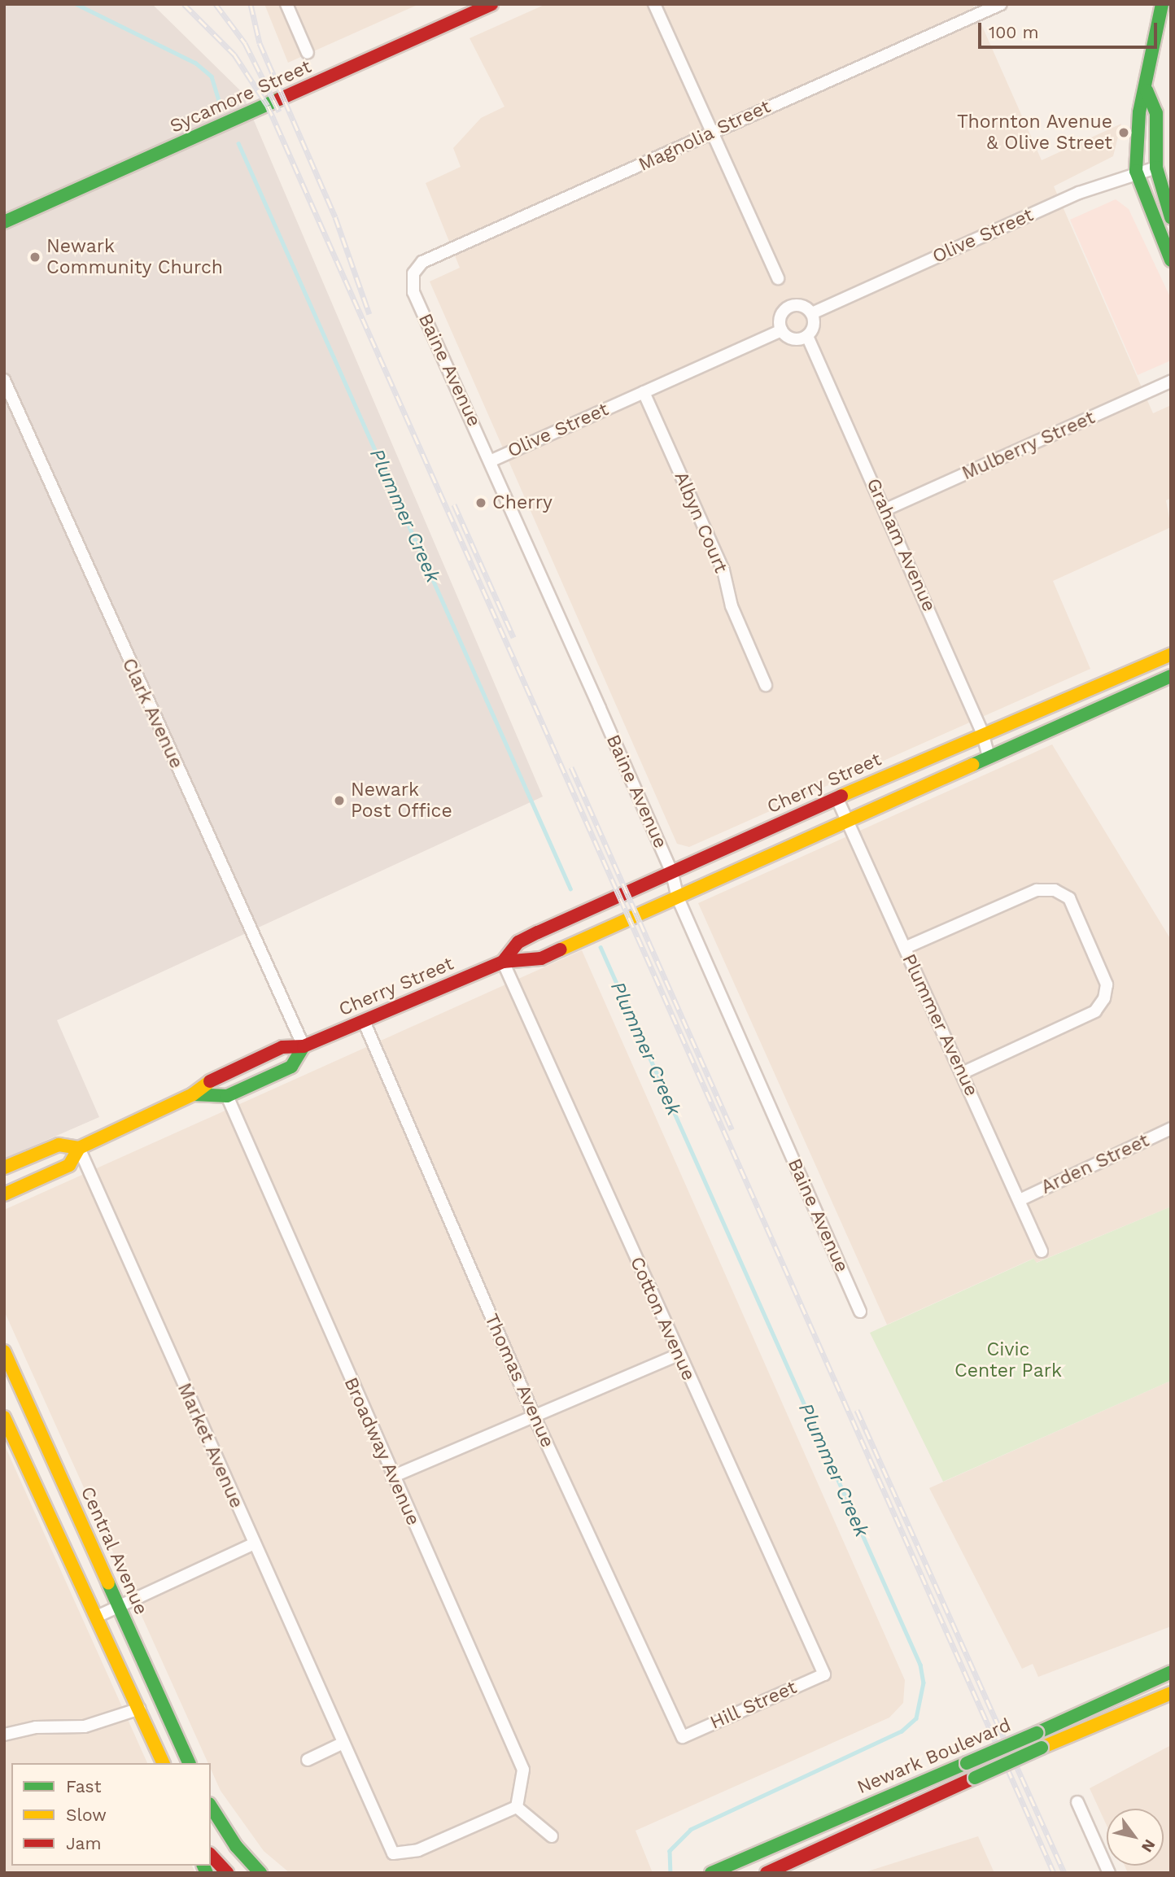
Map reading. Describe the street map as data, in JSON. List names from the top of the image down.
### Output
{
  "streets": {
    "street": [
      "Sycamore Street",
      "Magnolia Street",
      "Olive Street",
      "Baine Avenue",
      "Mulberry Street",
      "Albyn Court",
      "Graham Avenue",
      "Clark Avenue",
      "Cherry Street",
      "Plummer Avenue",
      "Arden Street",
      "Cotton Avenue",
      "Thomas Avenue",
      "Market Avenue",
      "Broadway Avenue",
      "Central Avenue",
      "Hill Street",
      "Newark Boulevard"
    ]
  },
  "crossings": [
    ["Magnolia Street", "Baine Avenue"],
    ["Olive Street", "Baine Avenue"],
    ["Olive Street", "Albyn Court"],
    ["Olive Street", "Graham Avenue"],
    ["Baine Avenue", "Cherry Street"],
    ["Mulberry Street", "Graham Avenue"],
    ["Graham Avenue", "Cherry Street"],
    ["Clark Avenue", "Cherry Street"],
    ["Cherry Street", "Plummer Avenue"],
    ["Cherry Street", "Cotton Avenue"],
    ["Cherry Street", "Thomas Avenue"],
    ["Cherry Street", "Market Avenue"],
    ["Cherry Street", "Broadway Avenue"],
    ["Plummer Avenue", "Arden Street"],
    ["Cotton Avenue", "Hill Street"],
    ["Thomas Avenue", "Hill Street"],
    ["Market Avenue", "Broadway Avenue"]
  ],
  "water": ["Plummer Creek"],
  "parks": ["Civic Center Park"],
  "places": [
    "Thornton Avenue & Olive Street",
    "Newark Community Church",
    "Cherry",
    "Newark Post Office"
  ],
  "legend": ["Fast", "Slow", "Jam"],
  "scale_bar": "100 m",
  "north": "bottom right"
}
